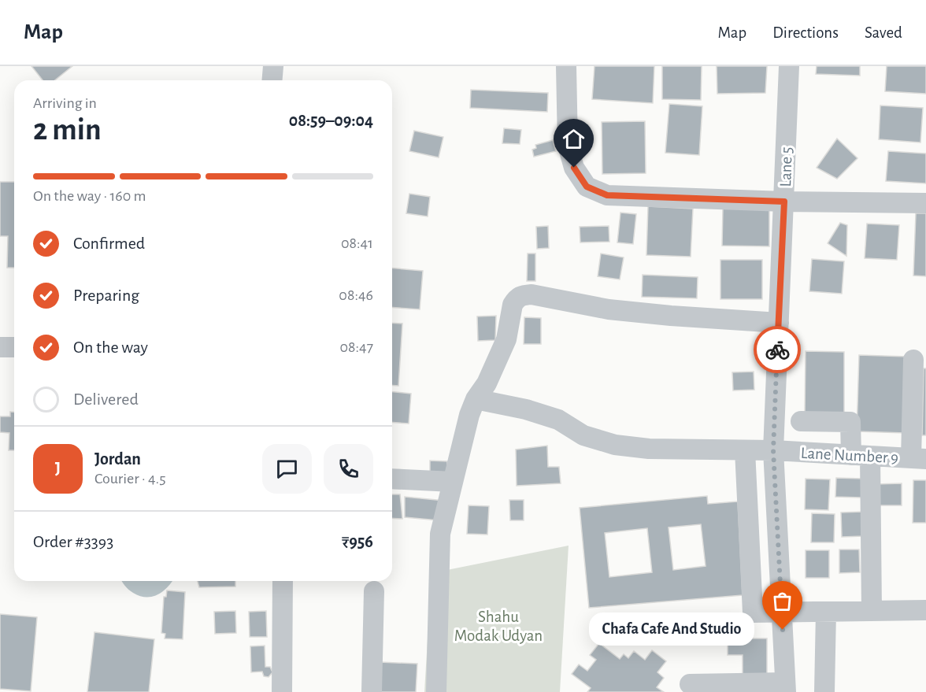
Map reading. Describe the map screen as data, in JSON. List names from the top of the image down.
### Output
{
  "streets": {
    "street": ["Lane 5", "Lane Number 9"]
  },
  "crossings": [
    ["Lane 5", "Lane Number 9"]
  ],
  "parks": ["Shahu Modak Udyan"],
  "places": ["Chafa Cafe And Studio"],
  "page": {
    "header": "Map",
    "nav": ["Map", "Directions", "Saved"],
    "heading": ["2 min", "Arriving in", "08:59–09:04"],
    "panel": [
      "Jordan",
      "Courier · 4.5",
      "Order #3393",
      "₹956"
    ],
    "bar": "On the way · 160 m",
    "list": [
      ["Confirmed", "08:41"],
      ["Preparing", "08:46"],
      ["On the way", "08:47"],
      "Delivered"
    ],
    "round": "J",
    "bubble": "Chafa Cafe And Studio"
  }
}
